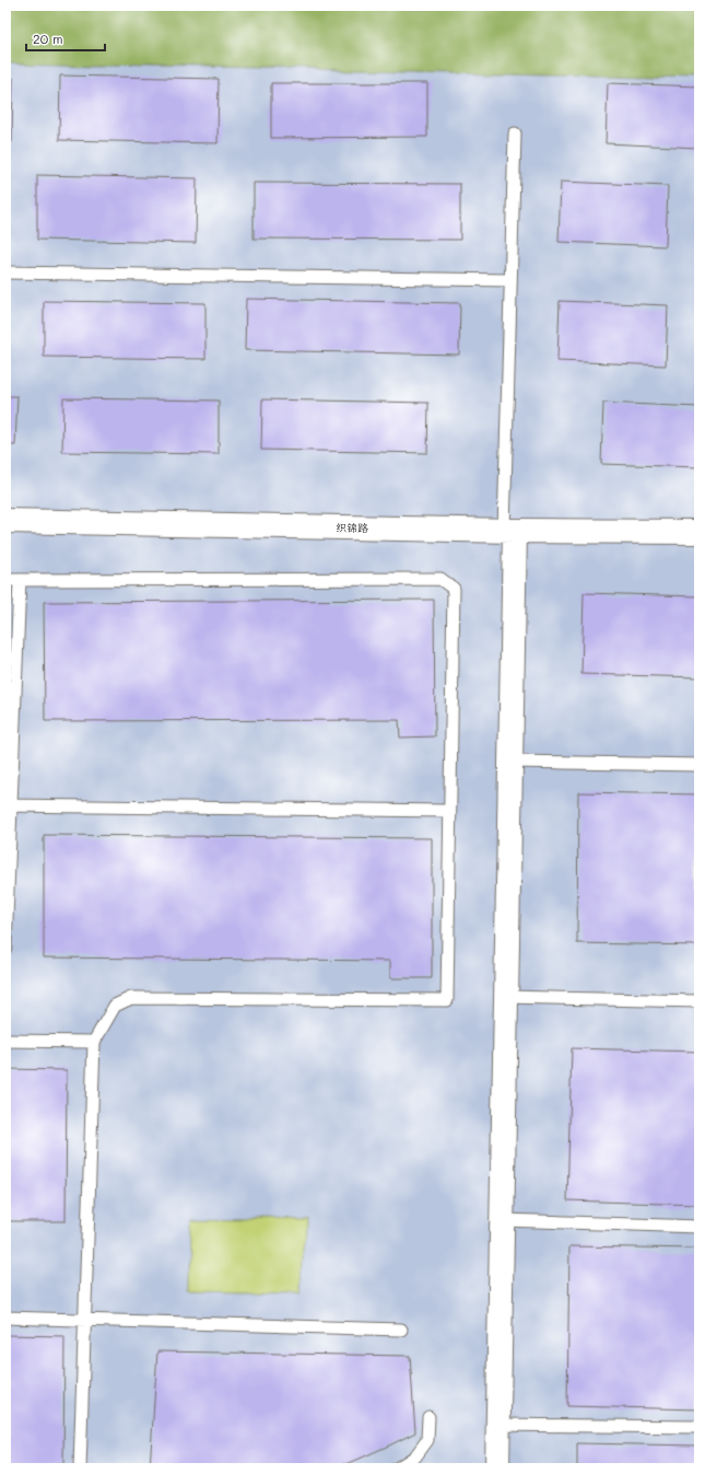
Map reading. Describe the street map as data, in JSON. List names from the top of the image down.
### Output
{
  "streets": {
    "street": ["织锦路"]
  },
  "scale_bar": "20 m"
}
